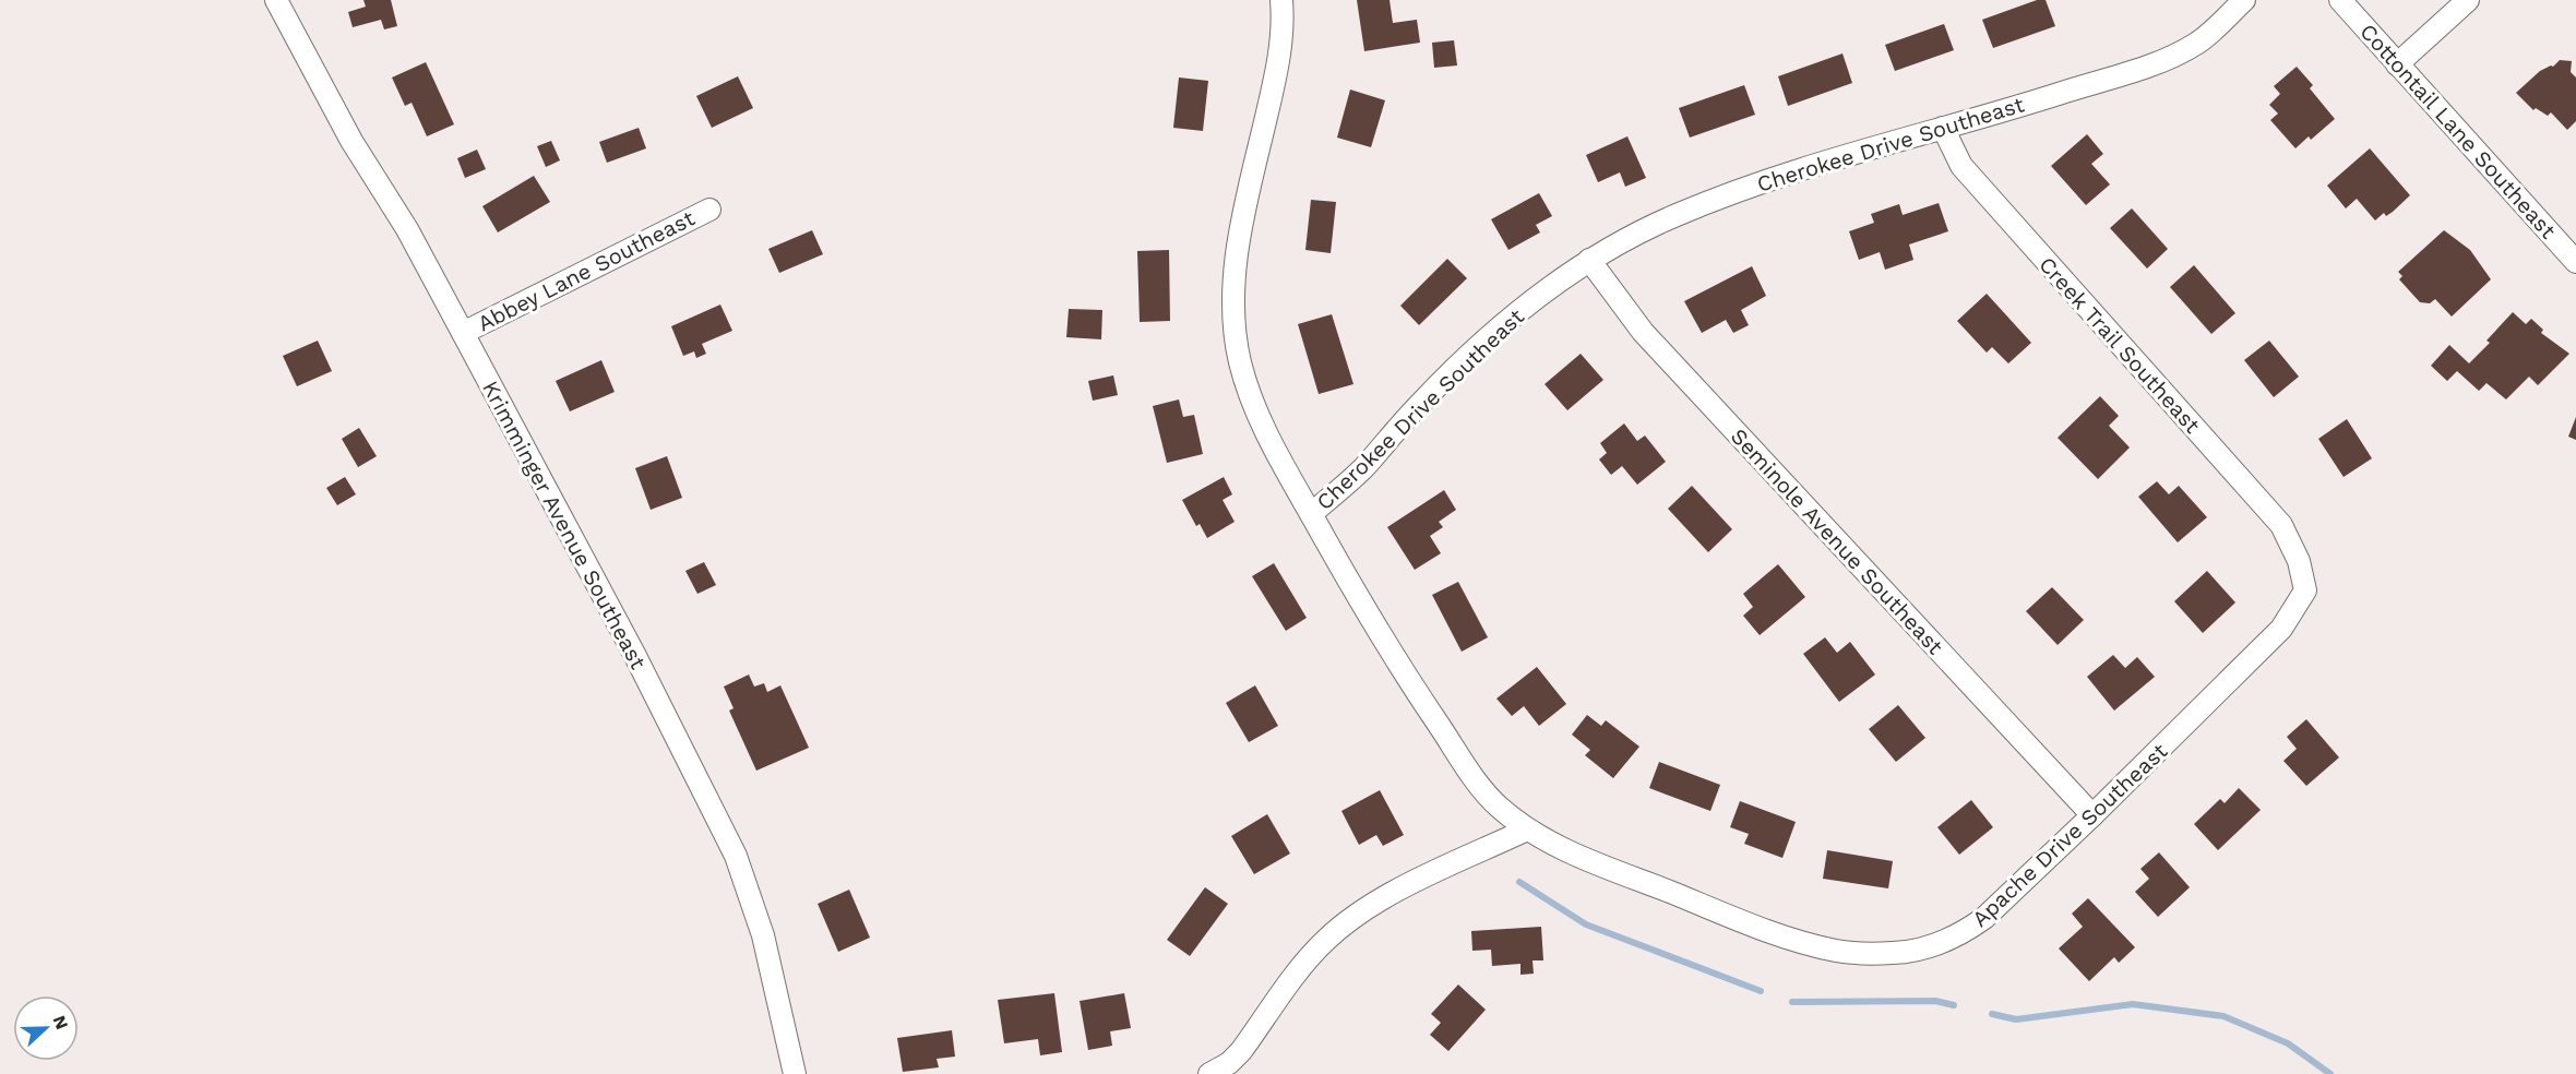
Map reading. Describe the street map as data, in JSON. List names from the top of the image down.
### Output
{
  "streets": {
    "street": [
      "Cottontail Lane Southeast",
      "Cherokee Drive Southeast",
      "Abbey Lane Southeast",
      "Creek Trail Southeast",
      "Krimminger Avenue Southeast",
      "Seminole Avenue Southeast",
      "Apache Drive Southeast"
    ]
  },
  "crossings": [
    ["Cherokee Drive Southeast", "Creek Trail Southeast"],
    ["Cherokee Drive Southeast", "Seminole Avenue Southeast"],
    ["Cherokee Drive Southeast", "Apache Drive Southeast"],
    ["Abbey Lane Southeast", "Krimminger Avenue Southeast"],
    ["Creek Trail Southeast", "Apache Drive Southeast"],
    ["Seminole Avenue Southeast", "Apache Drive Southeast"]
  ],
  "north": "right"
}
